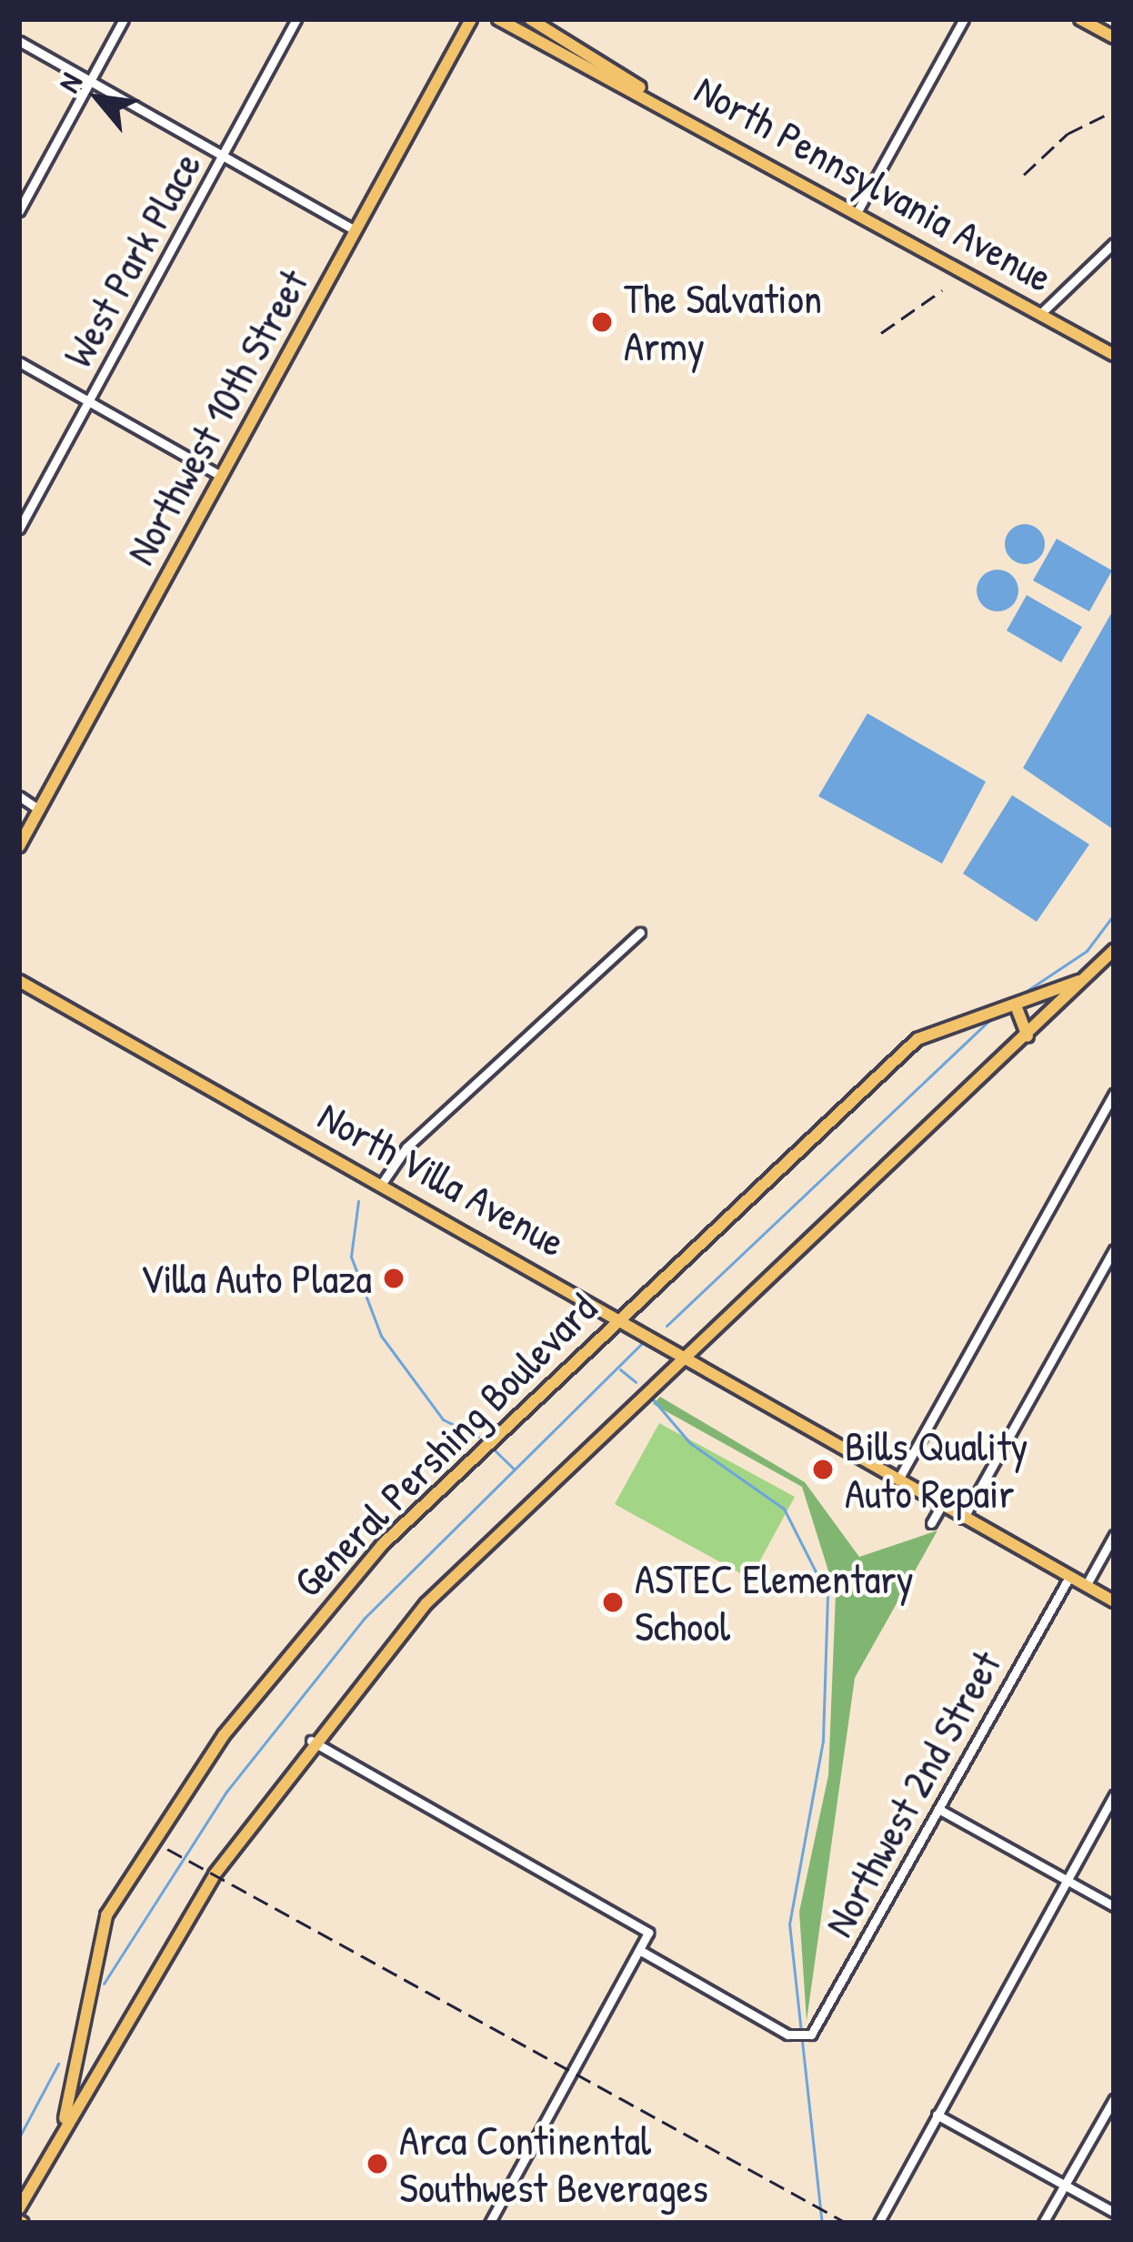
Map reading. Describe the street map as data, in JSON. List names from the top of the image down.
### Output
{
  "streets": {
    "main road": [
      "North Pennsylvania Avenue",
      "Northwest 10th Street",
      "North Villa Avenue",
      "General Pershing Boulevard"
    ],
    "street": ["West Park Place", "Northwest 2nd Street"]
  },
  "crossings": [
    ["North Villa Avenue", "General Pershing Boulevard"],
    ["North Villa Avenue", "Northwest 2nd Street"]
  ],
  "places": [
    "The Salvation Army",
    "Villa Auto Plaza",
    "Bills Quality Auto Repair",
    "ASTEC Elementary School",
    "Arca Continental Southwest Beverages"
  ],
  "north": "top left"
}
